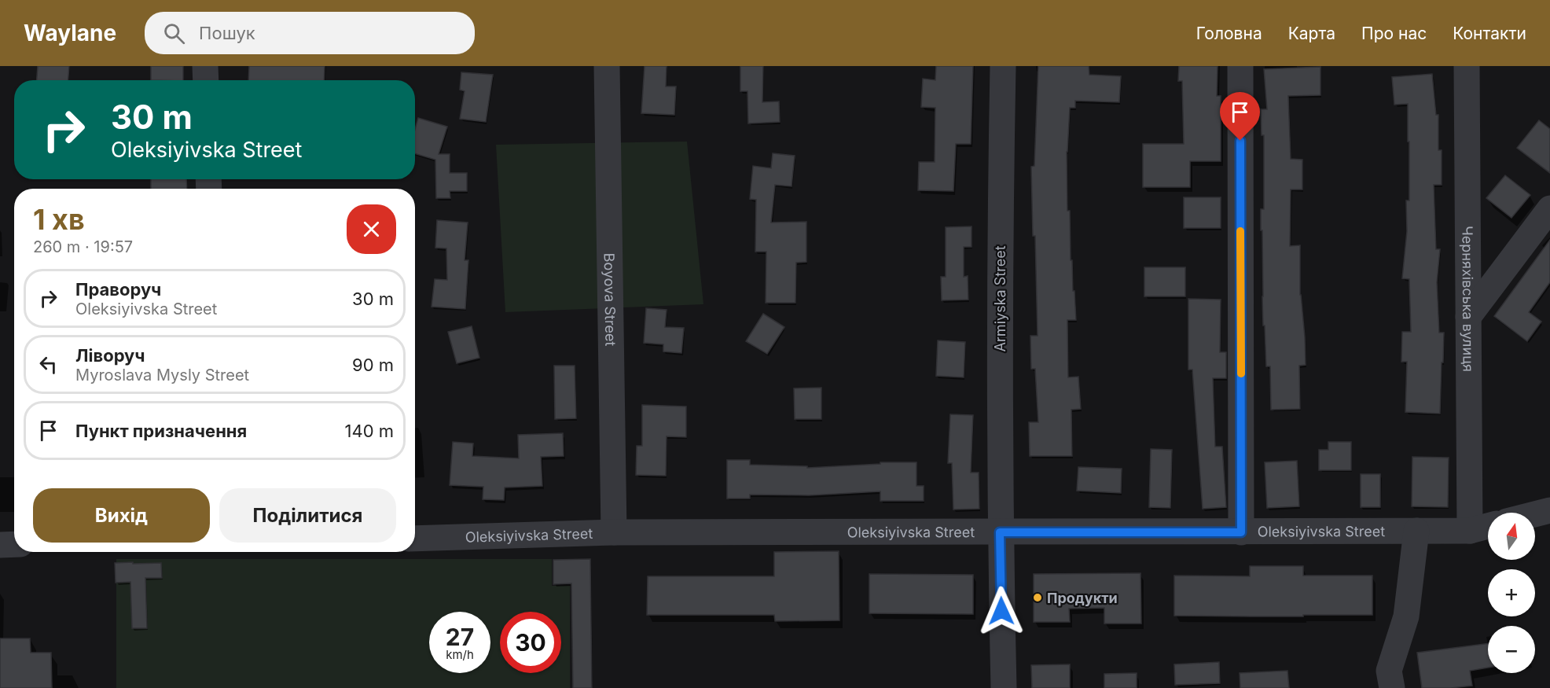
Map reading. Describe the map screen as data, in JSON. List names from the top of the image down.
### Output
{
  "streets": {
    "street": [
      "Armiyska Street",
      "Черняхівська вулиця",
      "Boyova Street",
      "Oleksiyivska Street"
    ]
  },
  "crossings": [
    ["Armiyska Street", "Oleksiyivska Street"],
    ["Черняхівська вулиця", "Oleksiyivska Street"],
    ["Boyova Street", "Oleksiyivska Street"]
  ],
  "places": ["Продукти"],
  "north": "top",
  "page": {
    "header": "Waylane",
    "search": "Пошук",
    "nav": [
      "Головна",
      "Карта",
      "Про нас",
      "Контакти"
    ],
    "turn": ["30 m", "Oleksiyivska Street"],
    "heading": ["1 хв", "260 m · 19:57"],
    "list": [
      {
        "name": "Праворуч",
        "note": "Oleksiyivska Street",
        "value": "30 m"
      },
      {
        "name": "Ліворуч",
        "note": "Myroslava Mysly Street",
        "value": "90 m"
      },
      {
        "name": "Пункт призначення",
        "value": "140 m"
      }
    ],
    "buttons": ["Вихід", "Поділитися"],
    "map_buttons": ["+", "−"],
    "speed": "27 km/h",
    "limit": "30"
  }
}
